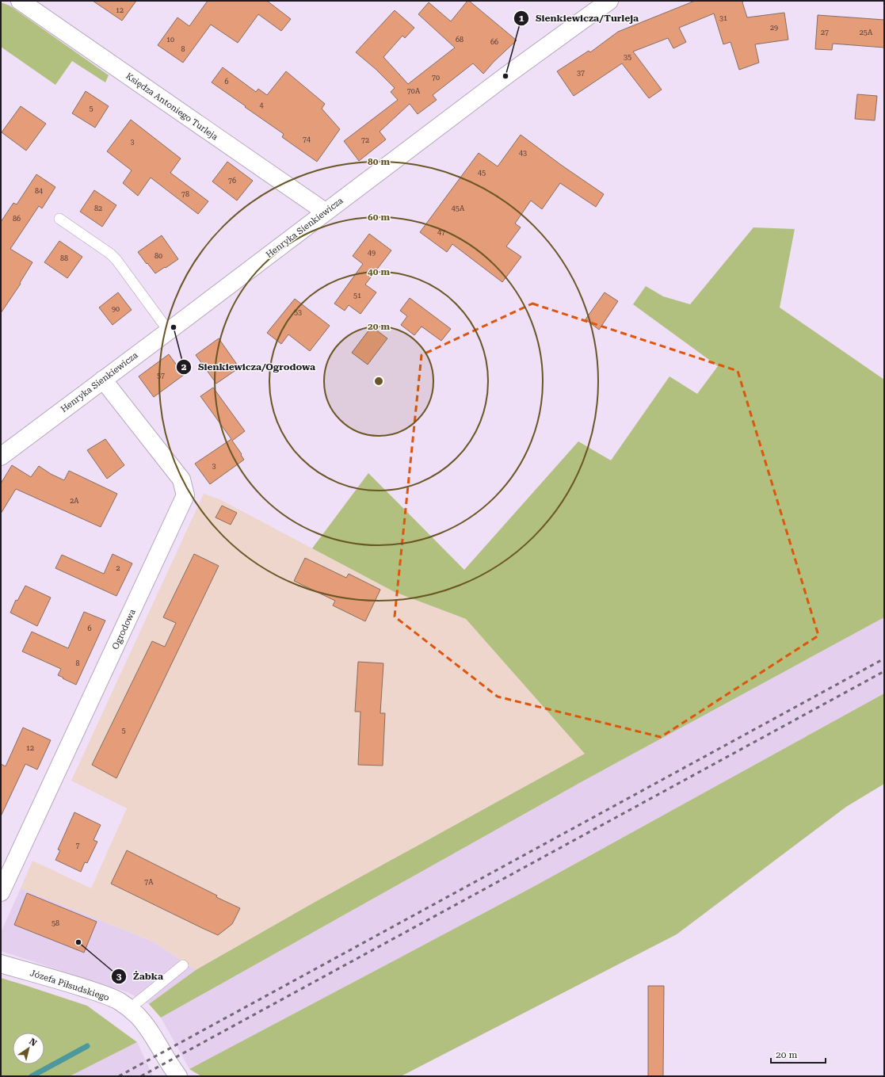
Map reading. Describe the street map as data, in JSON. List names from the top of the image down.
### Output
{
  "streets": {
    "street": [
      "Księdza Antoniego Turleja",
      "Henryka Sienkiewicza",
      "Ogrodowa",
      "Józefa Piłsudskiego"
    ]
  },
  "crossings": [
    ["Księdza Antoniego Turleja", "Henryka Sienkiewicza"],
    ["Henryka Sienkiewicza", "Ogrodowa"]
  ],
  "places": ["Sienkiewicza/Turleja", "Sienkiewicza/Ogrodowa", "Żabka"],
  "house_numbers": [
    "12",
    "31",
    "29",
    "27",
    "25A",
    "10",
    "68",
    "66",
    "8",
    "35",
    "37",
    "70",
    "6",
    "70A",
    "4",
    "5",
    "74",
    "72",
    "3",
    "43",
    "45",
    "76",
    "84",
    "78",
    "82",
    "45A",
    "86",
    "47",
    "49",
    "80",
    "88",
    "51",
    "90",
    "53",
    "57",
    "3",
    "2A",
    "2",
    "6",
    "8",
    "5",
    "12",
    "7",
    "7A",
    "58"
  ],
  "scale_bar": "20 m",
  "north": "top right",
  "rings": [
    "80 m",
    "60 m",
    "40 m",
    "20 m"
  ]
}
